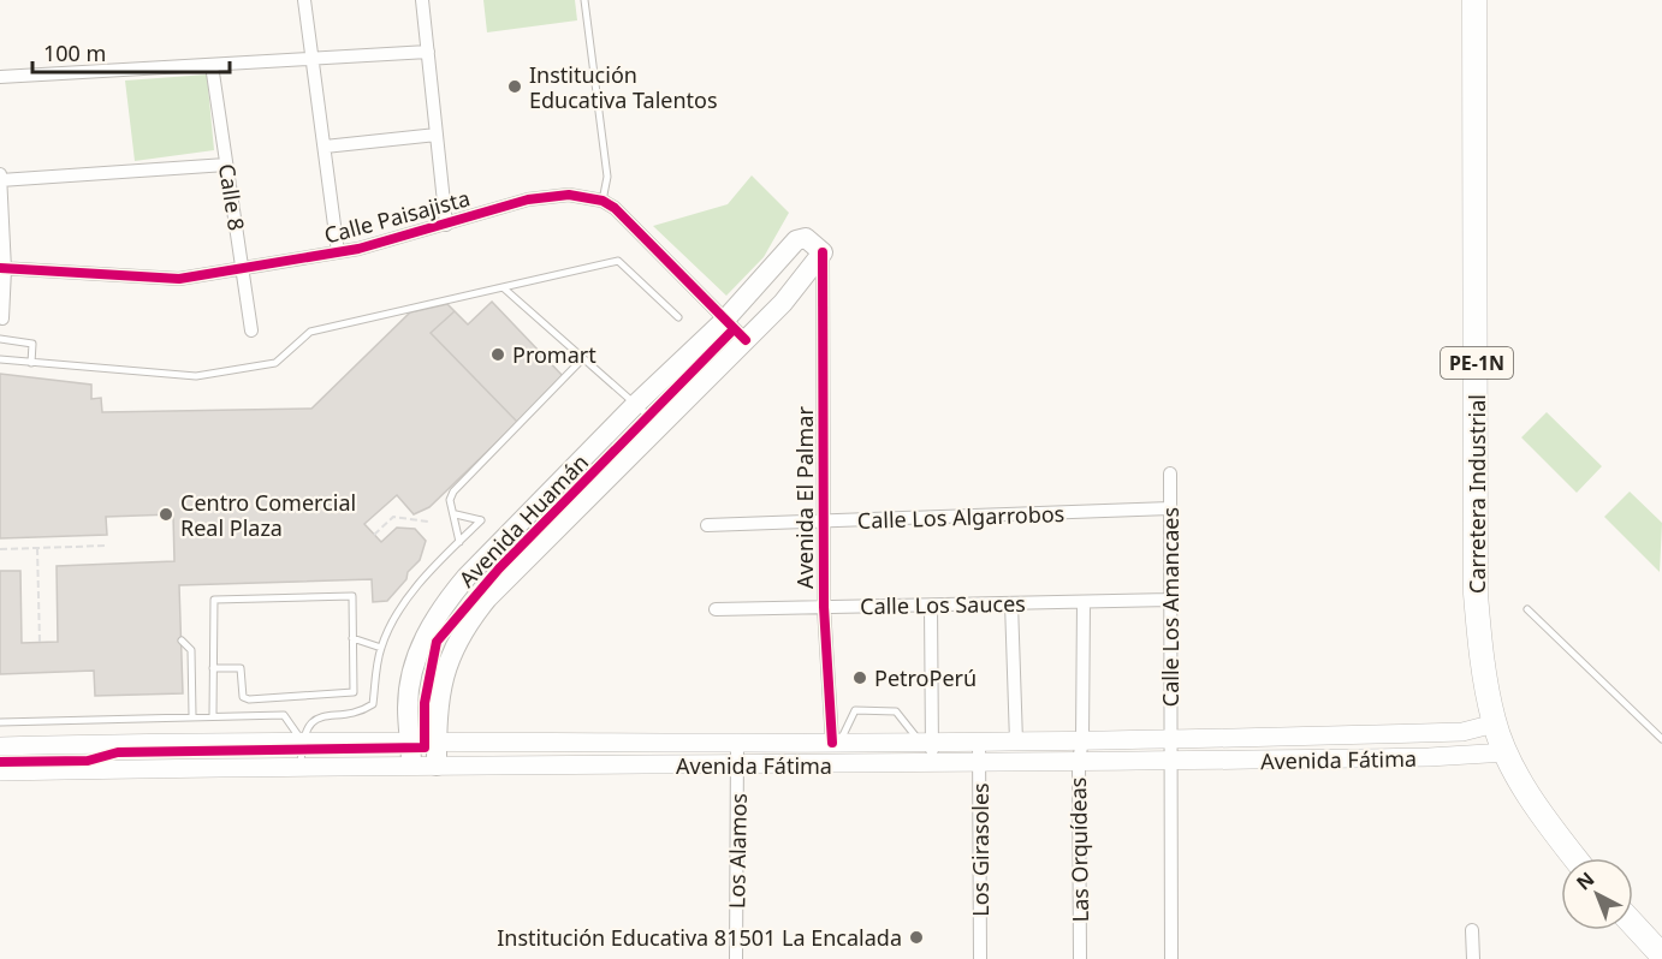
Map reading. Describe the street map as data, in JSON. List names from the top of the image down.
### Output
{
  "streets": {
    "highway": ["PE-1N", "Carretera Industrial"],
    "main road": ["Avenida Huamán", "Avenida Fátima"],
    "street": [
      "Calle 8",
      "Calle Paisajista",
      "Avenida El Palmar",
      "Calle Los Algarrobos",
      "Calle Los Sauces",
      "Calle Los Amancaes",
      "Los Girasoles",
      "Las Orquídeas",
      "Los Alamos"
    ]
  },
  "crossings": [
    ["Calle 8", "Calle Paisajista"],
    ["Carretera Industrial", "Avenida Fátima"],
    ["Avenida El Palmar", "Calle Los Algarrobos"],
    ["Avenida El Palmar", "Avenida Huamán"],
    ["Avenida El Palmar", "Calle Los Sauces"],
    ["Avenida El Palmar", "Avenida Fátima"],
    ["Calle Los Algarrobos", "Calle Los Amancaes"],
    ["Avenida Huamán", "Avenida Fátima"],
    ["Calle Los Sauces", "Calle Los Amancaes"],
    ["Calle Los Sauces", "Las Orquídeas"],
    ["Calle Los Amancaes", "Avenida Fátima"],
    ["Avenida Fátima", "Los Girasoles"],
    ["Avenida Fátima", "Las Orquídeas"],
    ["Avenida Fátima", "Los Alamos"]
  ],
  "places": [
    "Institución Educativa Talentos",
    "Promart",
    "Centro Comercial Real Plaza",
    "PetroPerú",
    "Institución Educativa 81501 La Encalada"
  ],
  "scale_bar": "100 m",
  "north": "top left"
}
